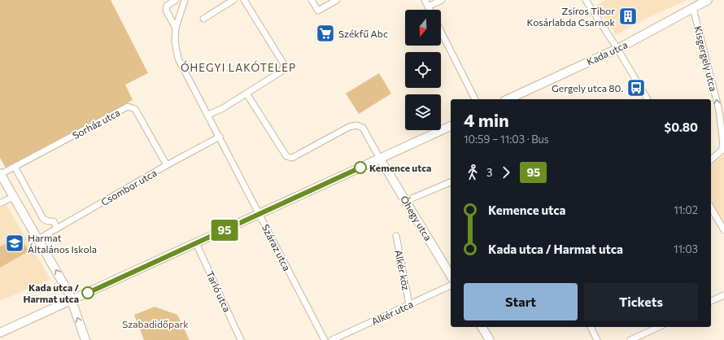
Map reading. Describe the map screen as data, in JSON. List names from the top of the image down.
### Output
{
  "streets": {
    "street": [
      "Kada utca",
      "Kisgergely utca",
      "Sorház utca",
      "Csombor utca",
      "Óhegy utca",
      "Száraz utca",
      "Alkér köz",
      "Tarló utca",
      "Alkér utca"
    ]
  },
  "crossings": [
    ["Kada utca", "Kisgergely utca"],
    ["Sorház utca", "Csombor utca"],
    ["Csombor utca", "Száraz utca"],
    ["Alkér köz", "Alkér utca"]
  ],
  "one_way": ["Kisgergely utca"],
  "districts": ["ÓHEGYI LAKÓTELEP"],
  "parks": ["Szabadidőpark"],
  "places": {
    "building": ["Zsíros Tibor Kosárlabda Csarnok"],
    "supermarket": ["Székfű Abc"],
    "bus stop": ["Gergely utca 80."],
    "other": ["Kemence utca", "Kada utca / Harmat utca"],
    "school or university": ["Harmat Általános Iskola"]
  },
  "lines": ["bus line 95"],
  "north": "bottom",
  "page": {
    "on_map": "95",
    "heading": ["4 min", "10:59 – 11:03 · Bus", "$0.80"],
    "legs": ["3", "95"],
    "list": [
      {
        "name": "Kemence utca",
        "value": "11:02"
      },
      {
        "name": "Kada utca / Harmat utca",
        "value": "11:03"
      }
    ],
    "buttons": ["Start", "Tickets"]
  }
}
